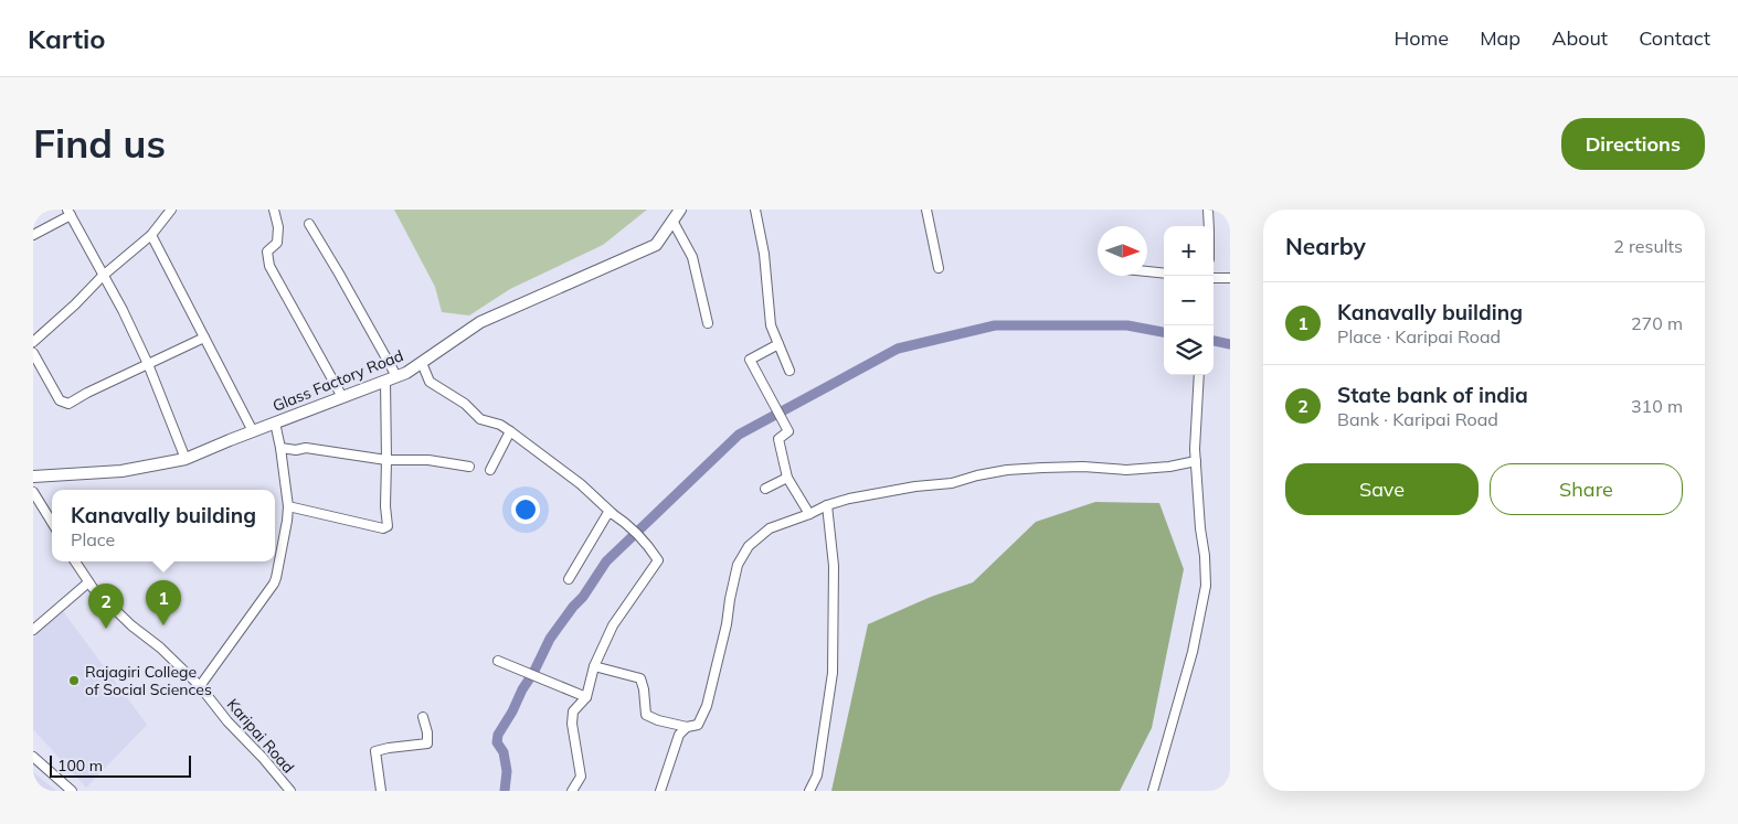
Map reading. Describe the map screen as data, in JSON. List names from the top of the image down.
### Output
{
  "streets": {
    "main road": ["Glass Factory Road"],
    "street": ["Karipai Road"]
  },
  "places": ["Rajagiri College of Social Sciences"],
  "scale_bar": "100 m",
  "north": "right",
  "page": {
    "header": "Kartio",
    "nav": [
      "Home",
      "Map",
      "About",
      "Contact"
    ],
    "buttons": [
      "Directions",
      ["Save", "Share"]
    ],
    "title": "Find us",
    "heading": ["Nearby", "2 results"],
    "map_buttons": ["+", "−"],
    "list": [
      {
        "mark": "1",
        "name": "Kanavally building",
        "note": "Place · Karipai Road",
        "value": "270 m"
      },
      {
        "mark": "2",
        "name": "State bank of india",
        "note": "Bank · Karipai Road",
        "value": "310 m"
      }
    ],
    "popup": ["Kanavally building", "Place"],
    "pins": ["1", "2"],
    "scale": "100 m"
  }
}
